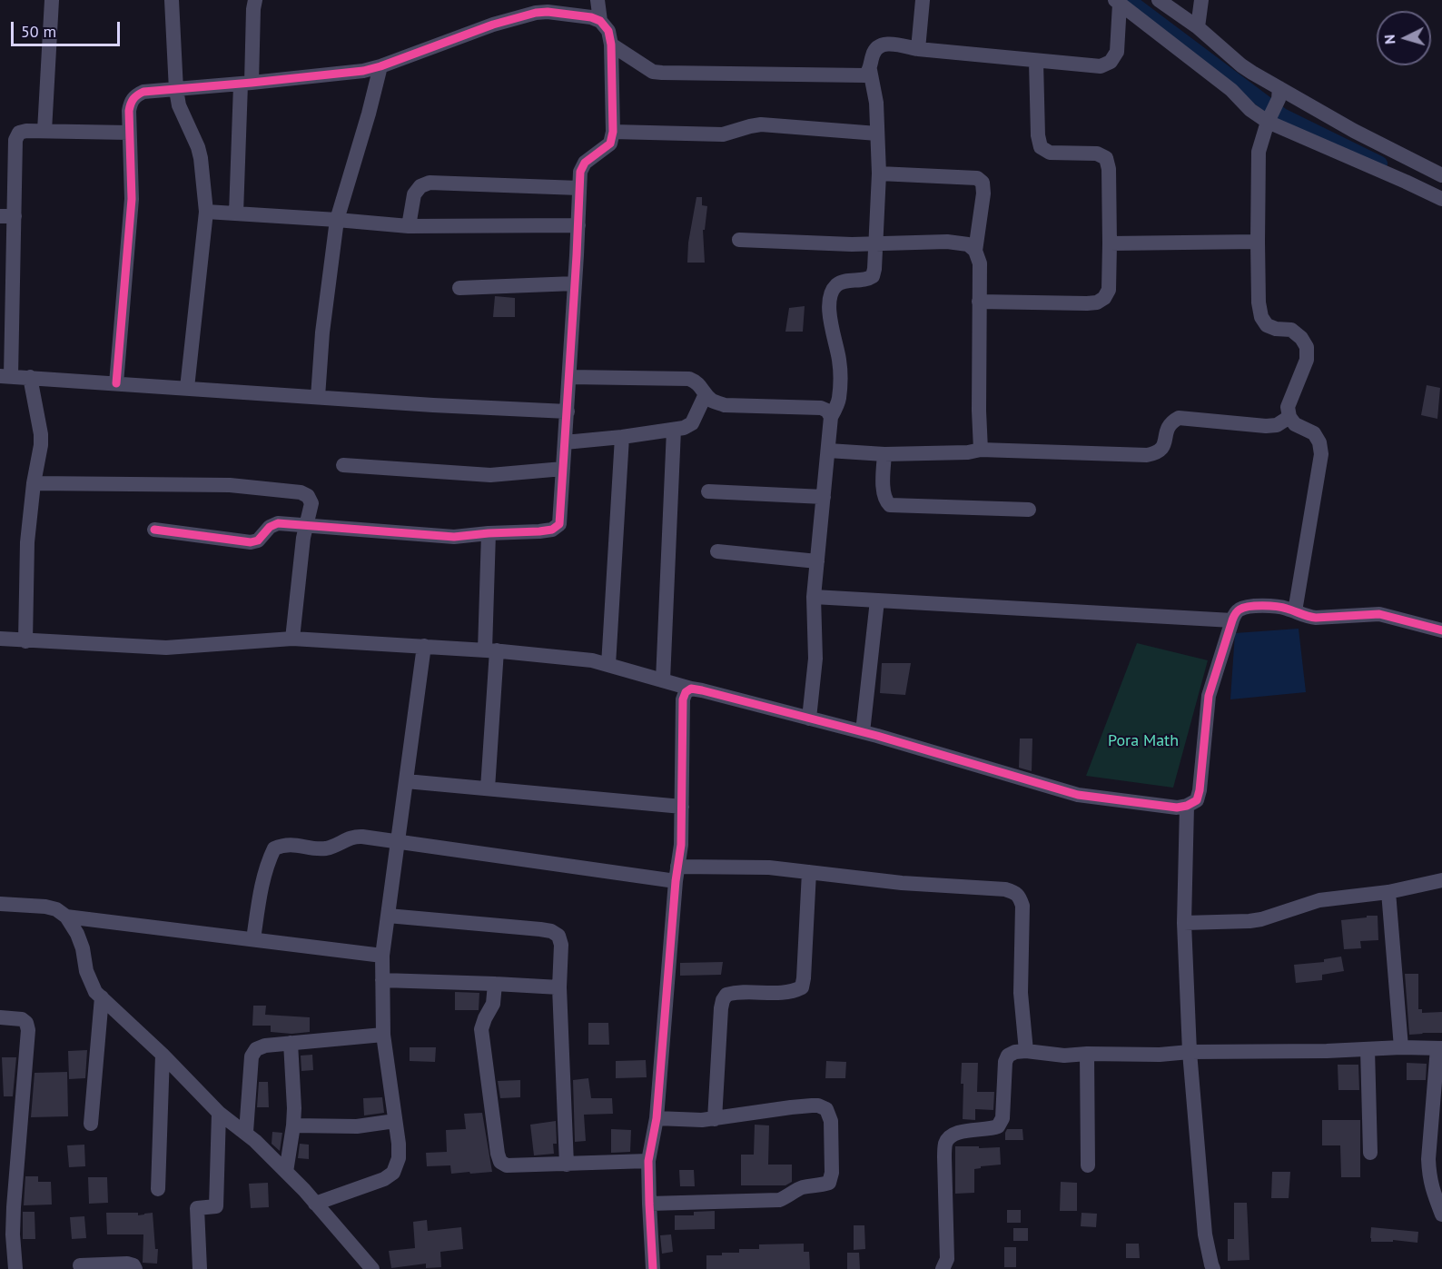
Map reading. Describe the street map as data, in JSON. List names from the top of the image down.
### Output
{
  "parks": ["Pora Math"],
  "scale_bar": "50 m",
  "north": "left"
}
